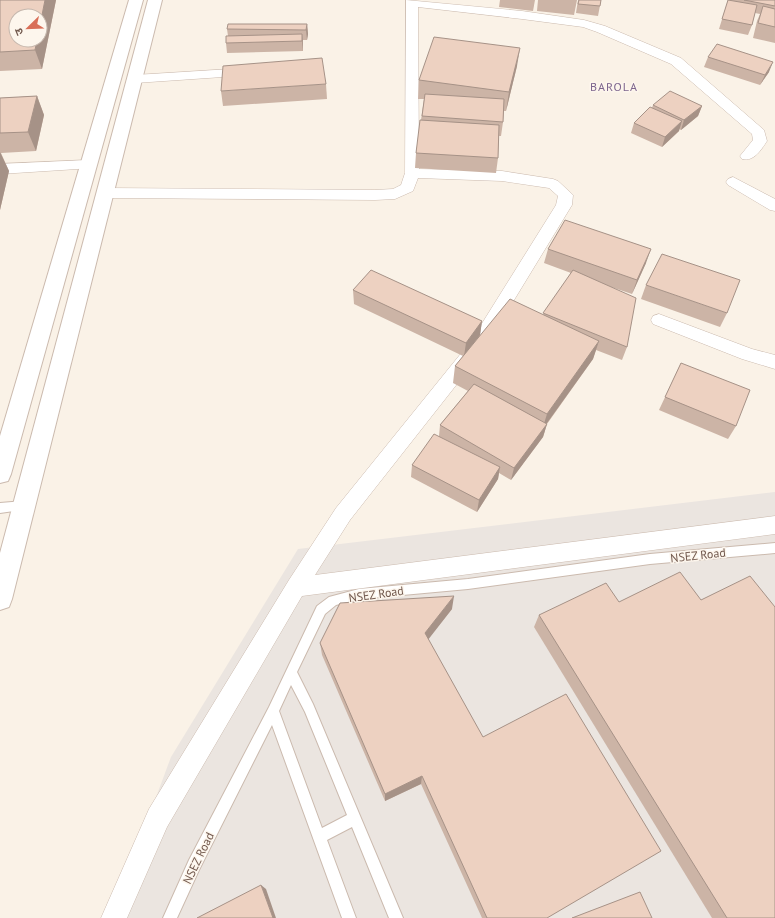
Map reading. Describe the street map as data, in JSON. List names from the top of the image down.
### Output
{
  "streets": {
    "lane": ["NSEZ Road"]
  },
  "districts": ["BAROLA"],
  "north": "bottom left"
}
